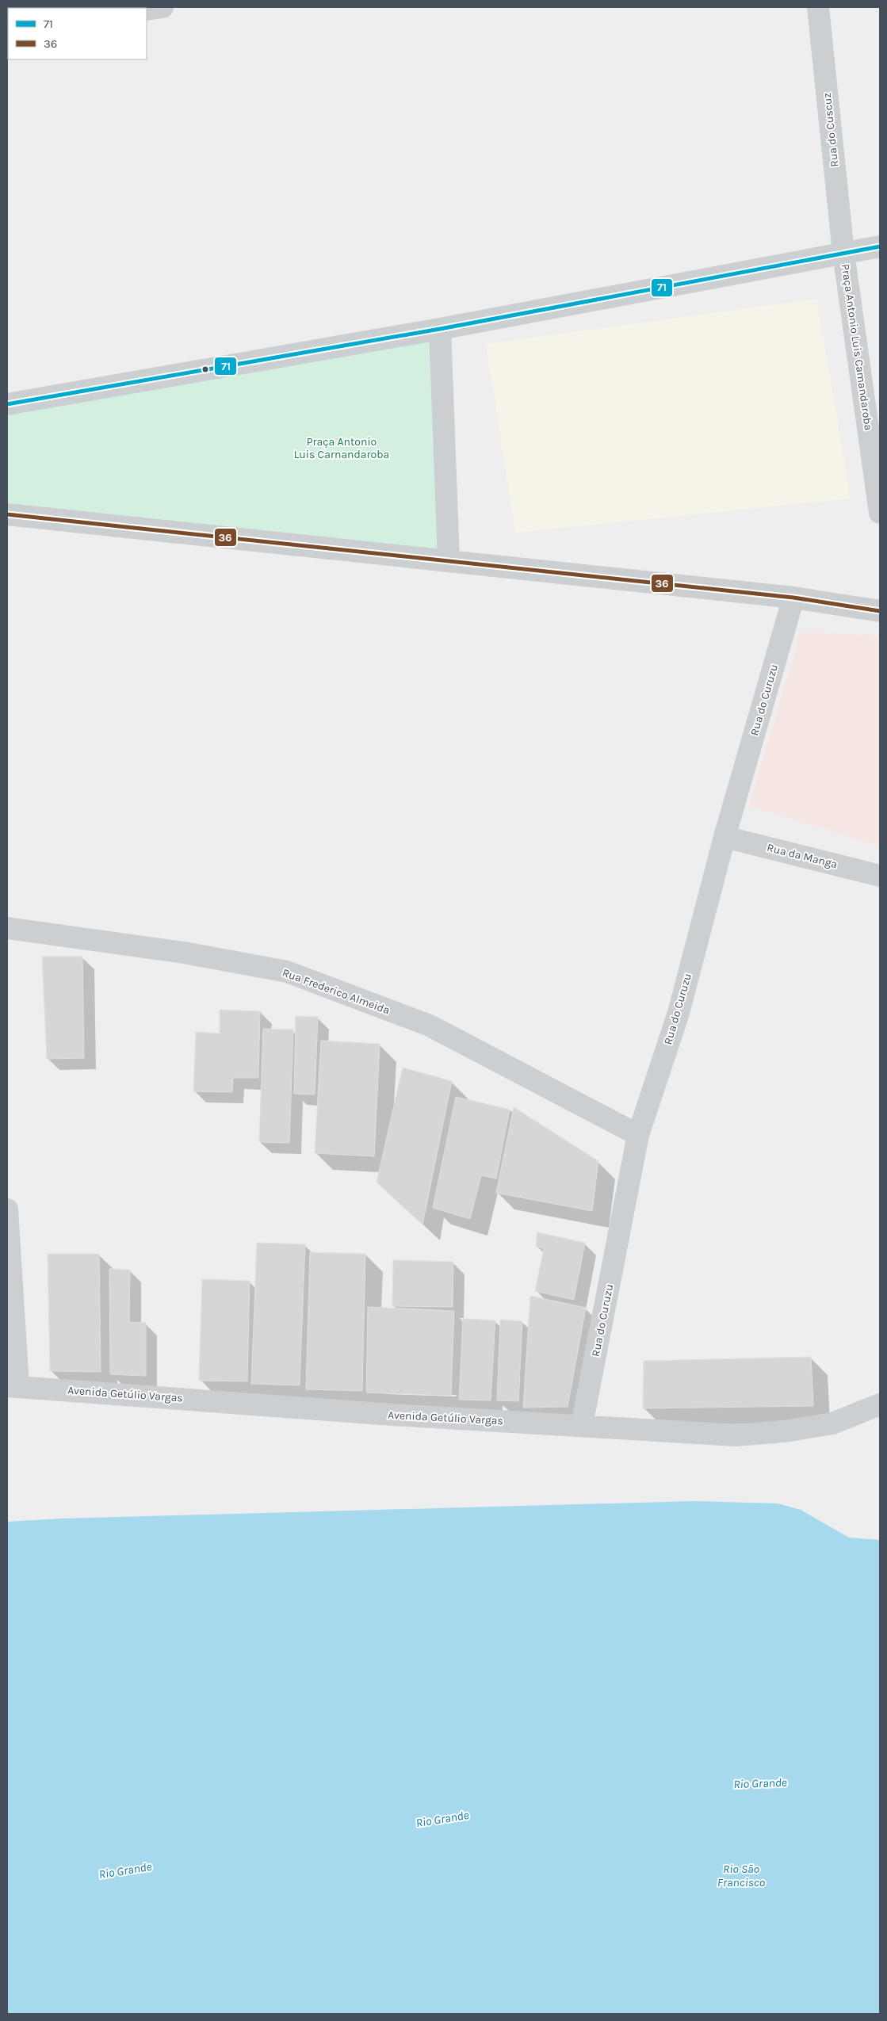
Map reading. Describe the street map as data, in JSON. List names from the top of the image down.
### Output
{
  "streets": {
    "street": [
      "Rua do Cuscuz",
      "Praça Antonio Luis Camandaroba",
      "Rua do Curuzu",
      "Rua da Manga",
      "Rua Frederico Almeida",
      "Avenida Getúlio Vargas"
    ]
  },
  "crossings": [
    ["Rua do Cuscuz", "Praça Antonio Luis Camandaroba"],
    ["Rua do Curuzu", "Rua da Manga"],
    ["Rua do Curuzu", "Rua Frederico Almeida"],
    ["Rua do Curuzu", "Avenida Getúlio Vargas"]
  ],
  "water": ["Rio Grande", "Rio São Francisco"],
  "parks": ["Praça Antonio Luis Carnandaroba"],
  "lines": ["transit line 71", "transit line 36"],
  "legend": ["71", "36"]
}
